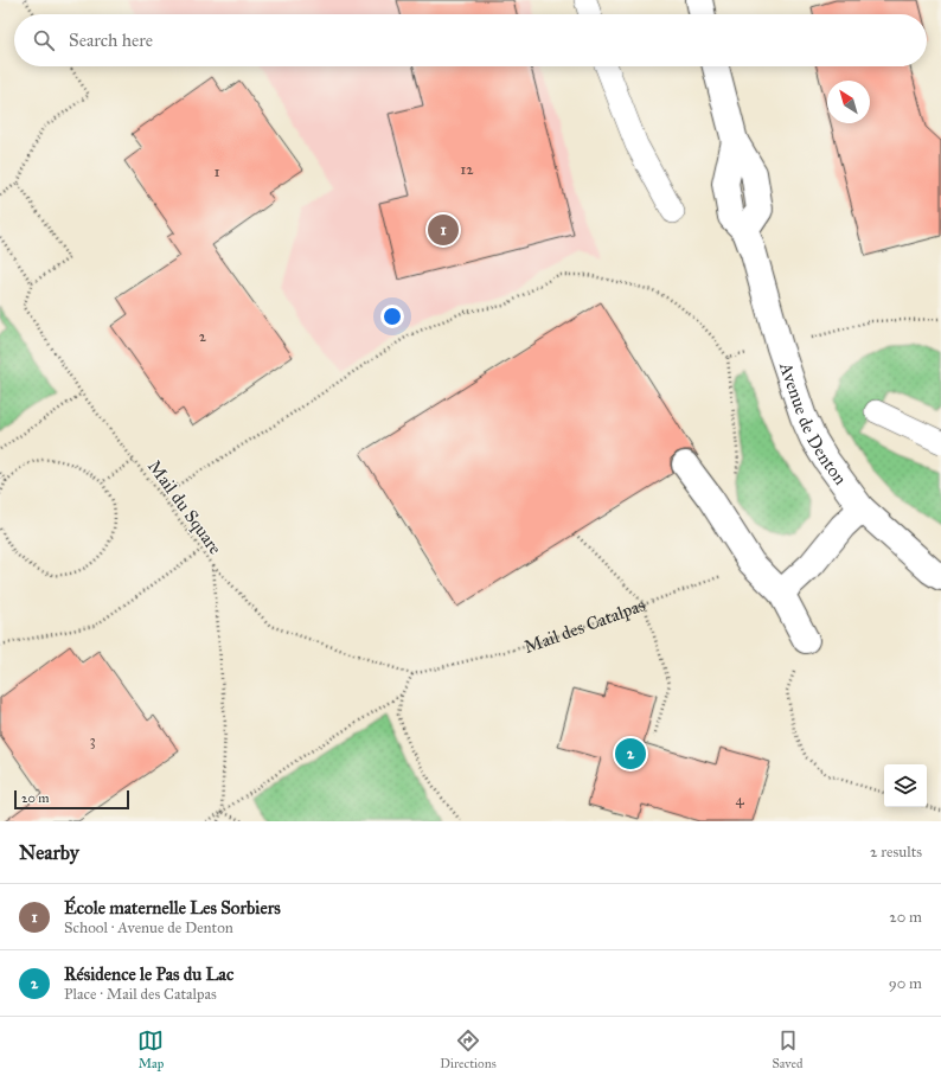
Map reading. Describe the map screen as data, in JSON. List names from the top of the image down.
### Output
{
  "streets": {
    "street": ["Avenue de Denton"],
    "path": ["Mail du Square", "Mail des Catalpas"]
  },
  "house_numbers": [
    "12",
    "1",
    "2",
    "3",
    "4"
  ],
  "scale_bar": "20 m",
  "north": "top left",
  "page": {
    "search": "Search here",
    "pins": ["1", "2"],
    "scale": "20 m",
    "heading": ["Nearby", "2 results"],
    "list": [
      {
        "mark": "1",
        "name": "École maternelle Les Sorbiers",
        "note": "School · Avenue de Denton",
        "value": "20 m"
      },
      {
        "mark": "2",
        "name": "Résidence le Pas du Lac",
        "note": "Place · Mail des Catalpas",
        "value": "90 m"
      }
    ],
    "nav": ["Map", "Directions", "Saved"]
  }
}
